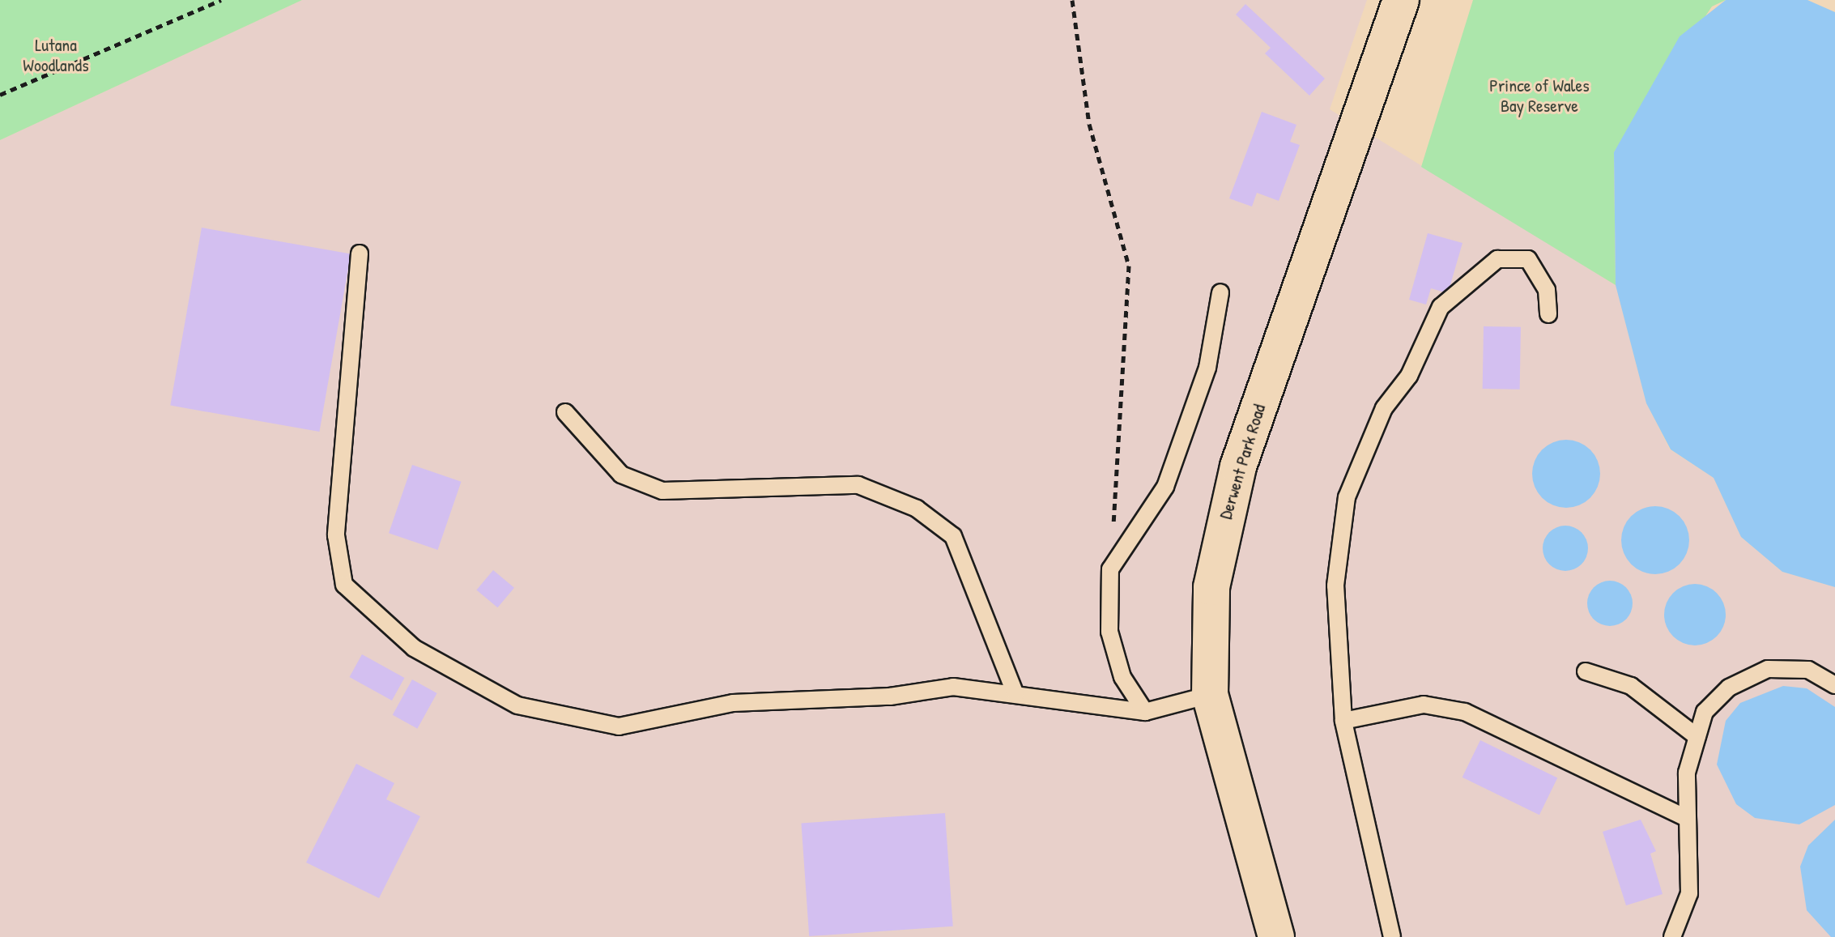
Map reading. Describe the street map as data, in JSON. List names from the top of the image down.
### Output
{
  "streets": {
    "street": ["Derwent Park Road"]
  },
  "parks": ["Lutana Woodlands", "Prince of Wales Bay Reserve"]
}
